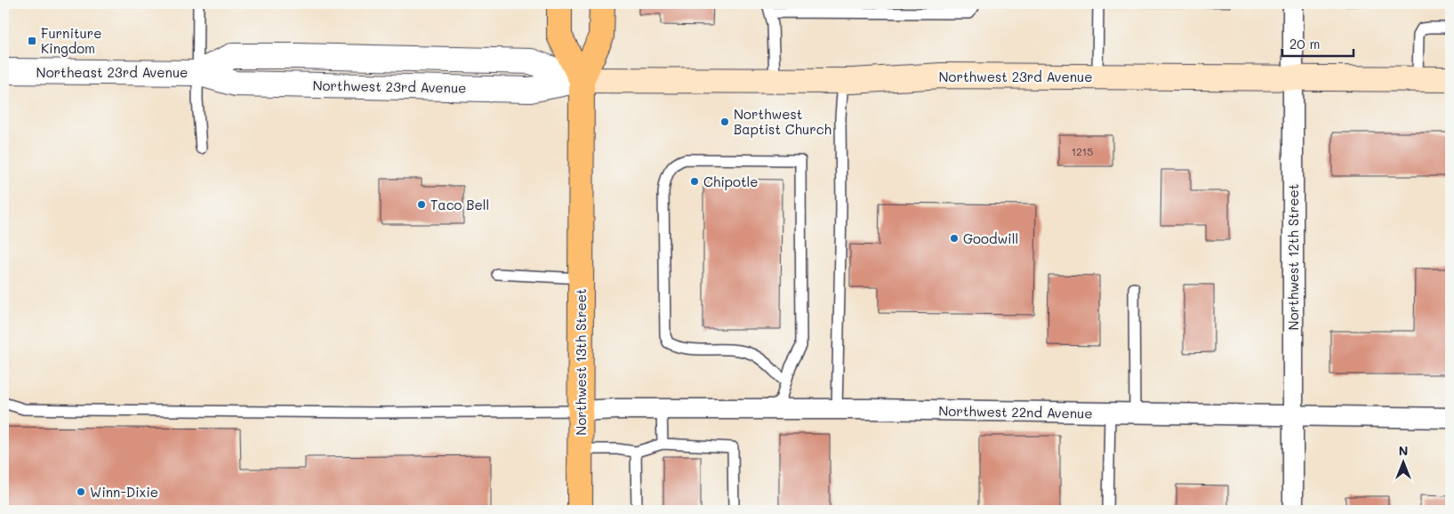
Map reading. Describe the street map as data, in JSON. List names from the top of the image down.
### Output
{
  "streets": {
    "main road": ["Northwest 23rd Avenue", "Northwest 13th Street"],
    "street": ["Northeast 23rd Avenue", "Northwest 12th Street", "Northwest 22nd Avenue"]
  },
  "crossings": [
    ["Northeast 23rd Avenue", "Northwest 23rd Avenue"],
    ["Northwest 23rd Avenue", "Northwest 12th Street"],
    ["Northwest 23rd Avenue", "Northwest 13th Street"],
    ["Northwest 12th Street", "Northwest 22nd Avenue"],
    ["Northwest 13th Street", "Northwest 22nd Avenue"]
  ],
  "places": {
    "transit": ["Furniture Kingdom"],
    "other": [
      "Northwest Baptist Church",
      "Chipotle",
      "Taco Bell",
      "Goodwill",
      "Winn-Dixie"
    ]
  },
  "house_numbers": ["1215"],
  "scale_bar": "20 m",
  "north": "top"
}
